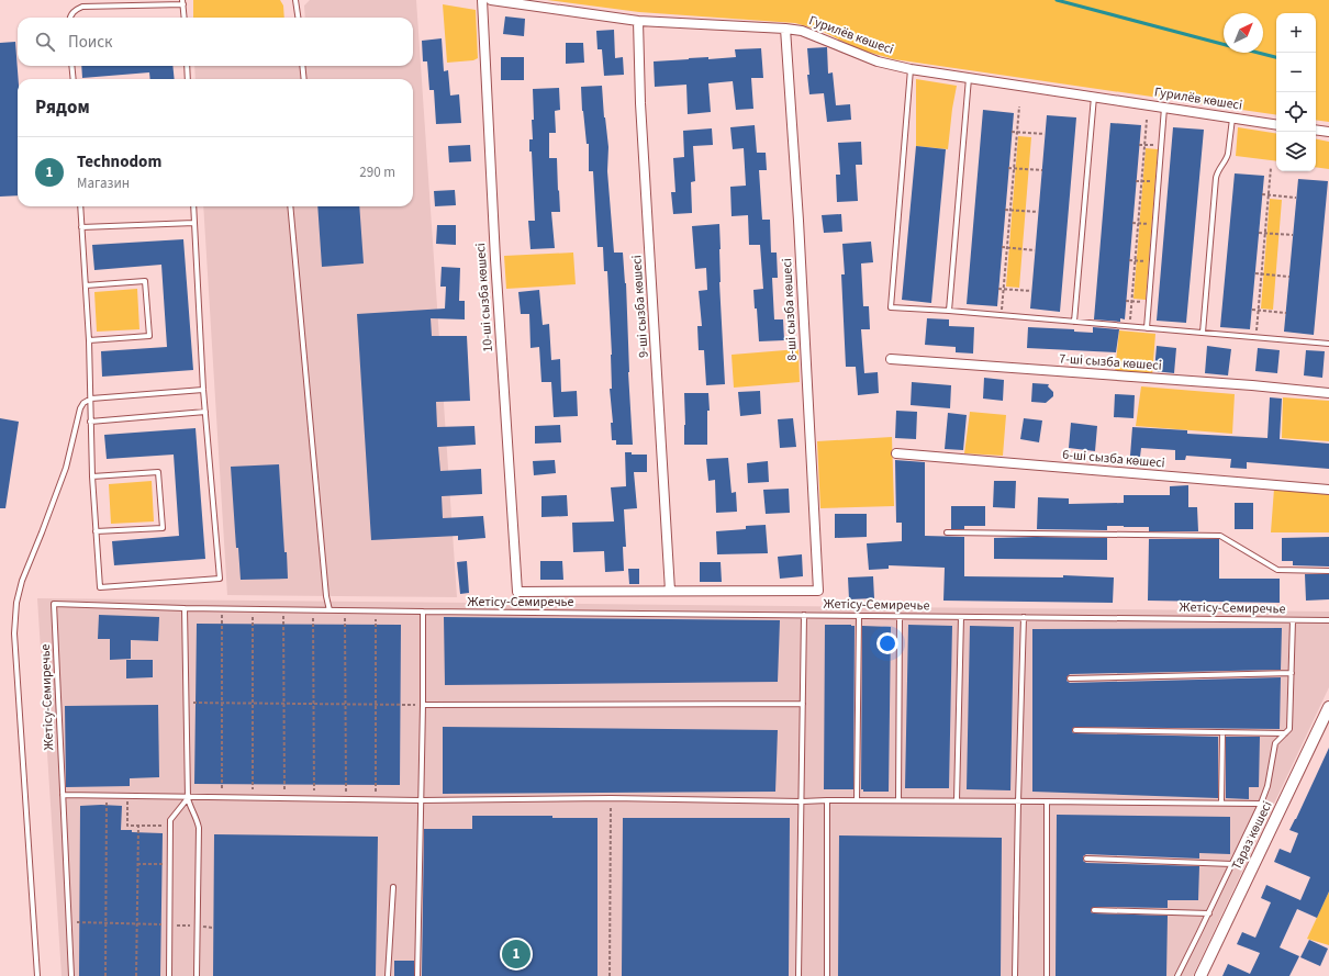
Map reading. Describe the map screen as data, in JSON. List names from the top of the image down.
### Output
{
  "streets": {
    "street": [
      "Гурилёв көшесі",
      "10-ші сызба көшесі",
      "9-ші сызба көшесі",
      "8-ші сызба көшесі",
      "7-ші сызба көшесі",
      "6-ші сызба көшесі",
      "Тараз көшесі"
    ],
    "lane": ["Жетісу-Семиречье"]
  },
  "crossings": [
    ["Гурилёв көшесі", "9-ші сызба көшесі"],
    ["Гурилёв көшесі", "8-ші сызба көшесі"],
    ["10-ші сызба көшесі", "9-ші сызба көшесі"],
    ["10-ші сызба көшесі", "8-ші сызба көшесі"],
    ["9-ші сызба көшесі", "8-ші сызба көшесі"]
  ],
  "north": "top right",
  "page": {
    "map_buttons": ["+", "−"],
    "search": "Поиск",
    "heading": "Рядом",
    "list": [
      {
        "mark": "1",
        "name": "Technodom",
        "note": "Магазин",
        "value": "290 m"
      }
    ],
    "pins": "1"
  }
}
